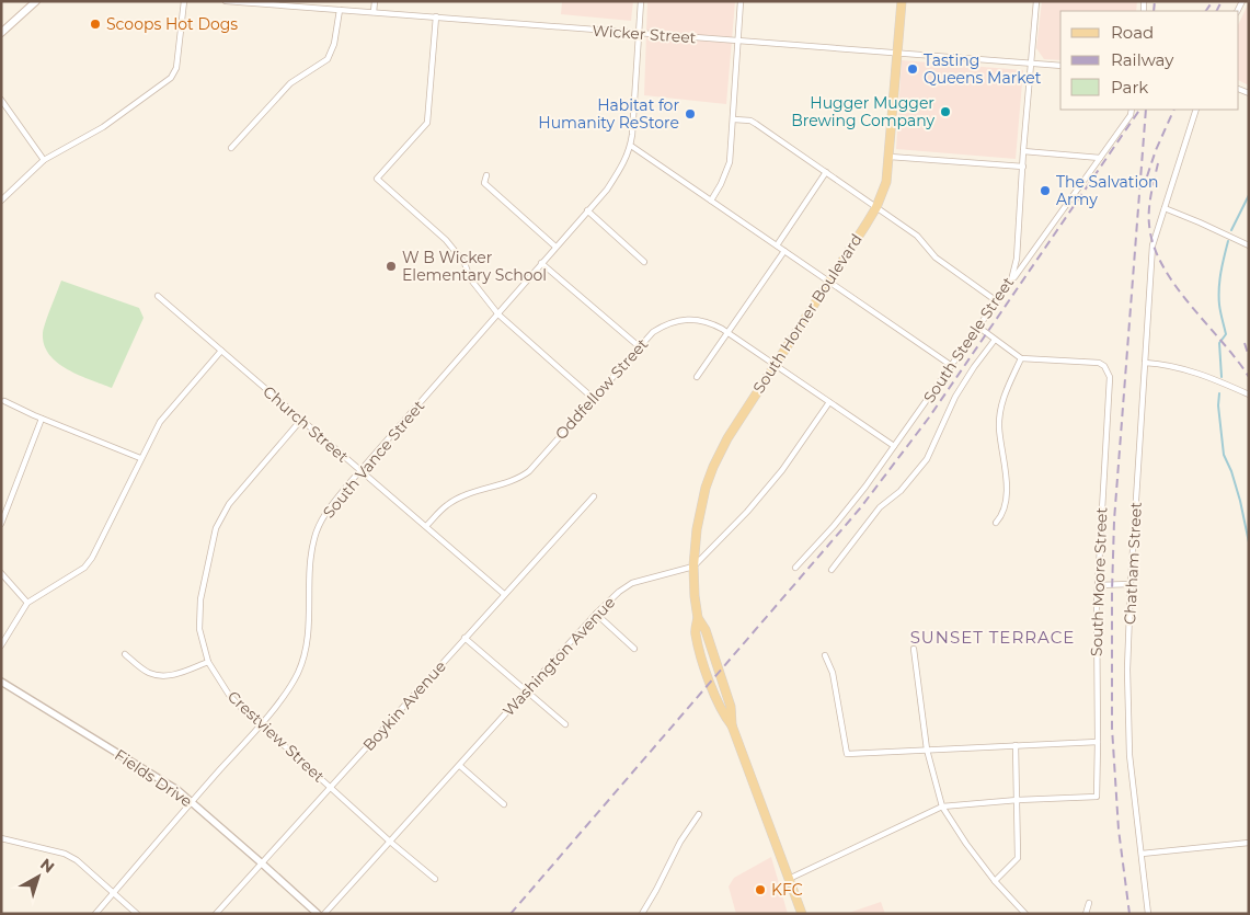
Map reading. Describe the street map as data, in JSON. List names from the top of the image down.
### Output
{
  "streets": {
    "main road": ["South Horner Boulevard"],
    "street": [
      "Wicker Street",
      "South Steele Street",
      "Oddfellow Street",
      "Church Street",
      "South Vance Street",
      "Chatham Street",
      "South Moore Street",
      "Washington Avenue",
      "Boykin Avenue",
      "Crestview Street",
      "Fields Drive"
    ]
  },
  "crossings": [
    ["Wicker Street", "South Horner Boulevard"],
    ["Wicker Street", "South Steele Street"],
    ["Wicker Street", "South Vance Street"],
    ["South Horner Boulevard", "Oddfellow Street"],
    ["South Horner Boulevard", "Washington Avenue"],
    ["South Steele Street", "Oddfellow Street"],
    ["Oddfellow Street", "Church Street"],
    ["Church Street", "South Vance Street"],
    ["Church Street", "Boykin Avenue"],
    ["Church Street", "Crestview Street"],
    ["South Vance Street", "Crestview Street"],
    ["South Vance Street", "Fields Drive"],
    ["Washington Avenue", "Crestview Street"],
    ["Boykin Avenue", "Crestview Street"],
    ["Boykin Avenue", "Fields Drive"]
  ],
  "districts": ["SUNSET TERRACE"],
  "places": [
    "Scoops Hot Dogs",
    "Tasting Queens Market",
    "Hugger Mugger Brewing Company",
    "Habitat for Humanity ReStore",
    "The Salvation Army",
    "W B Wicker Elementary School",
    "KFC"
  ],
  "legend": ["Road", "Railway", "Park"],
  "north": "top right"
}
